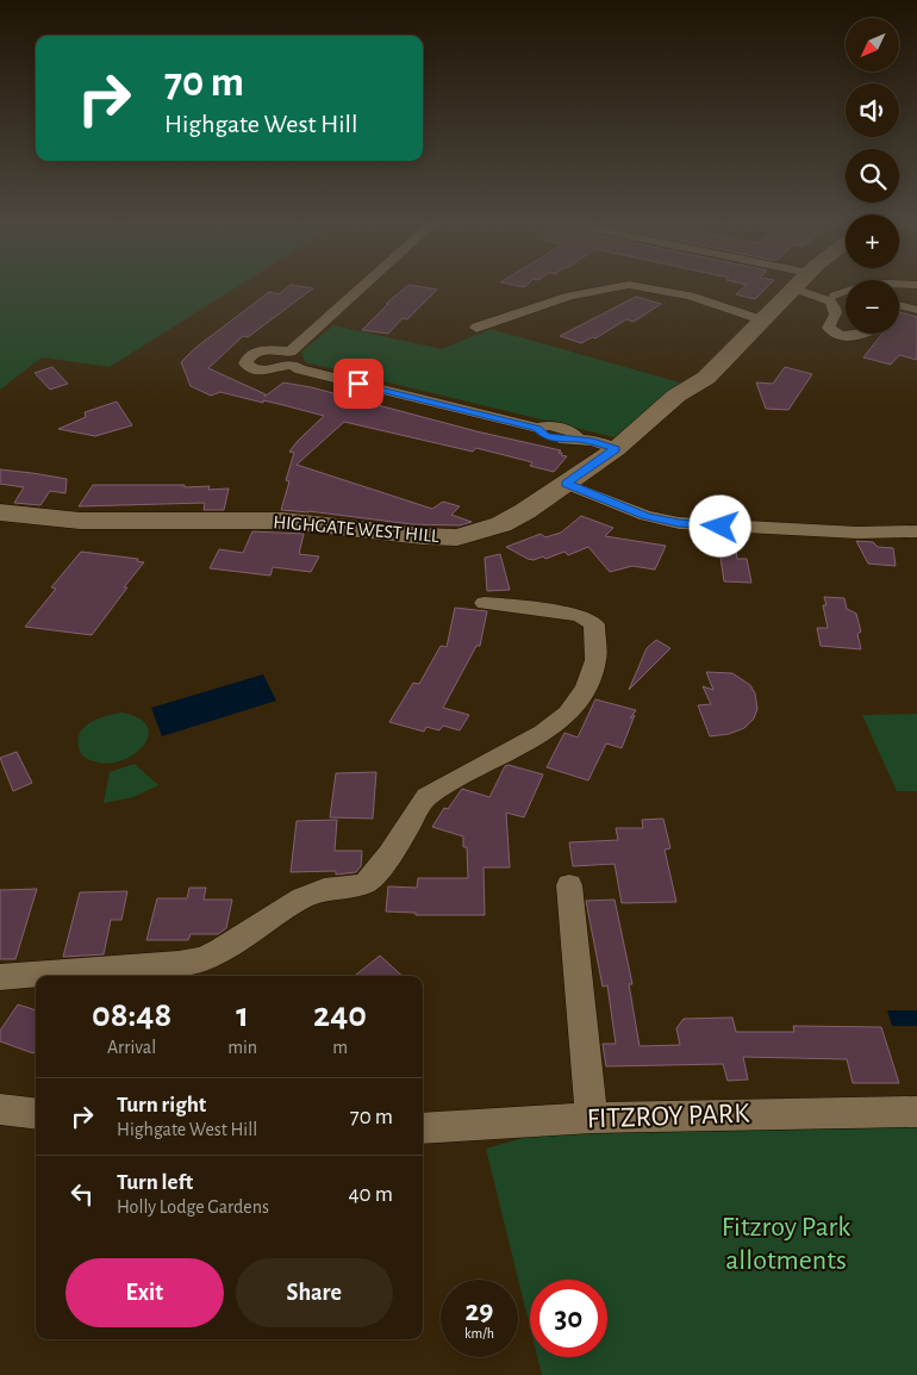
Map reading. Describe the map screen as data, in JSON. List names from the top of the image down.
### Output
{
  "streets": {
    "street": ["HIGHGATE WEST HILL", "FITZROY PARK"]
  },
  "parks": ["Fitzroy Park allotments"],
  "north": "bottom left",
  "page": {
    "map_buttons": ["+", "−"],
    "turn": ["70 m", "Highgate West Hill"],
    "eta": [
      "08:48",
      "Arrival",
      "1",
      "min",
      "240",
      "m"
    ],
    "list": [
      {
        "name": "Turn right",
        "note": "Highgate West Hill",
        "value": "70 m"
      },
      {
        "name": "Turn left",
        "note": "Holly Lodge Gardens",
        "value": "40 m"
      }
    ],
    "buttons": ["Exit", "Share"],
    "speed": "29 km/h",
    "limit": "30"
  }
}
